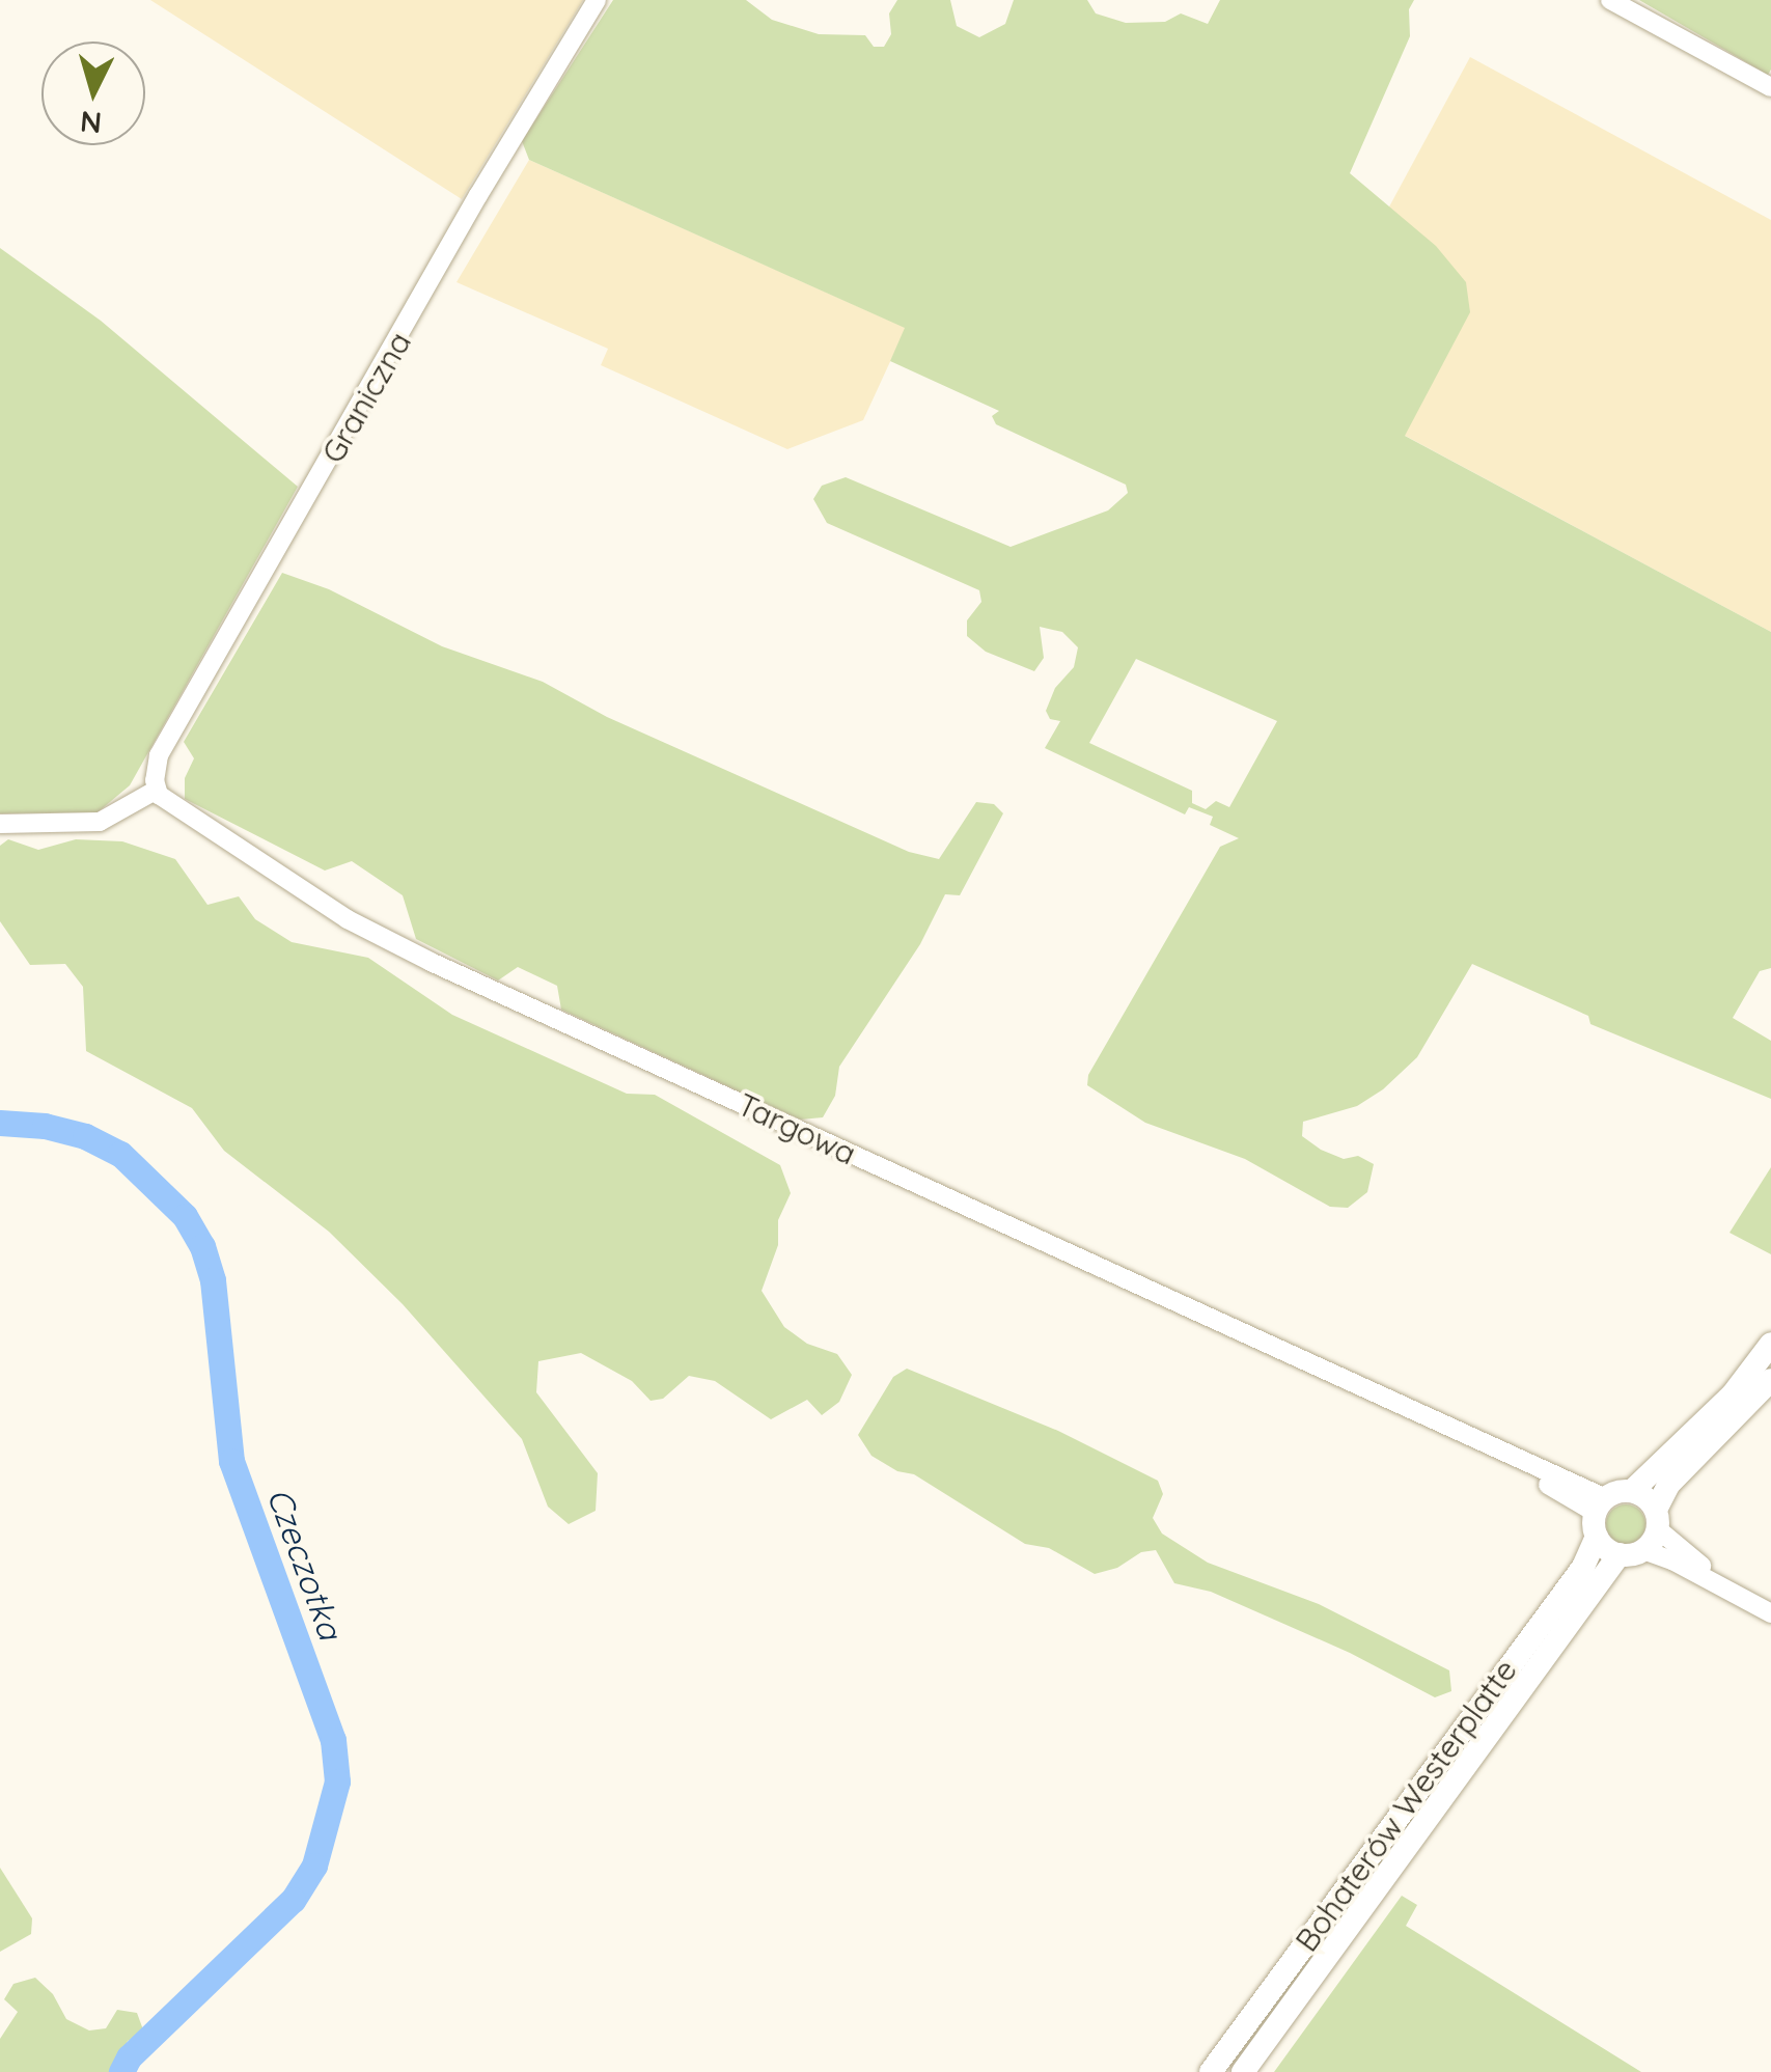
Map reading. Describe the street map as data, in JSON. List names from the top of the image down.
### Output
{
  "streets": {
    "main road": ["Bohaterów Westerplatte"],
    "street": ["Graniczna", "Targowa"]
  },
  "crossings": [
    ["Graniczna", "Targowa"],
    ["Targowa", "Bohaterów Westerplatte"]
  ],
  "water": ["Czeczotka"],
  "north": "bottom"
}
